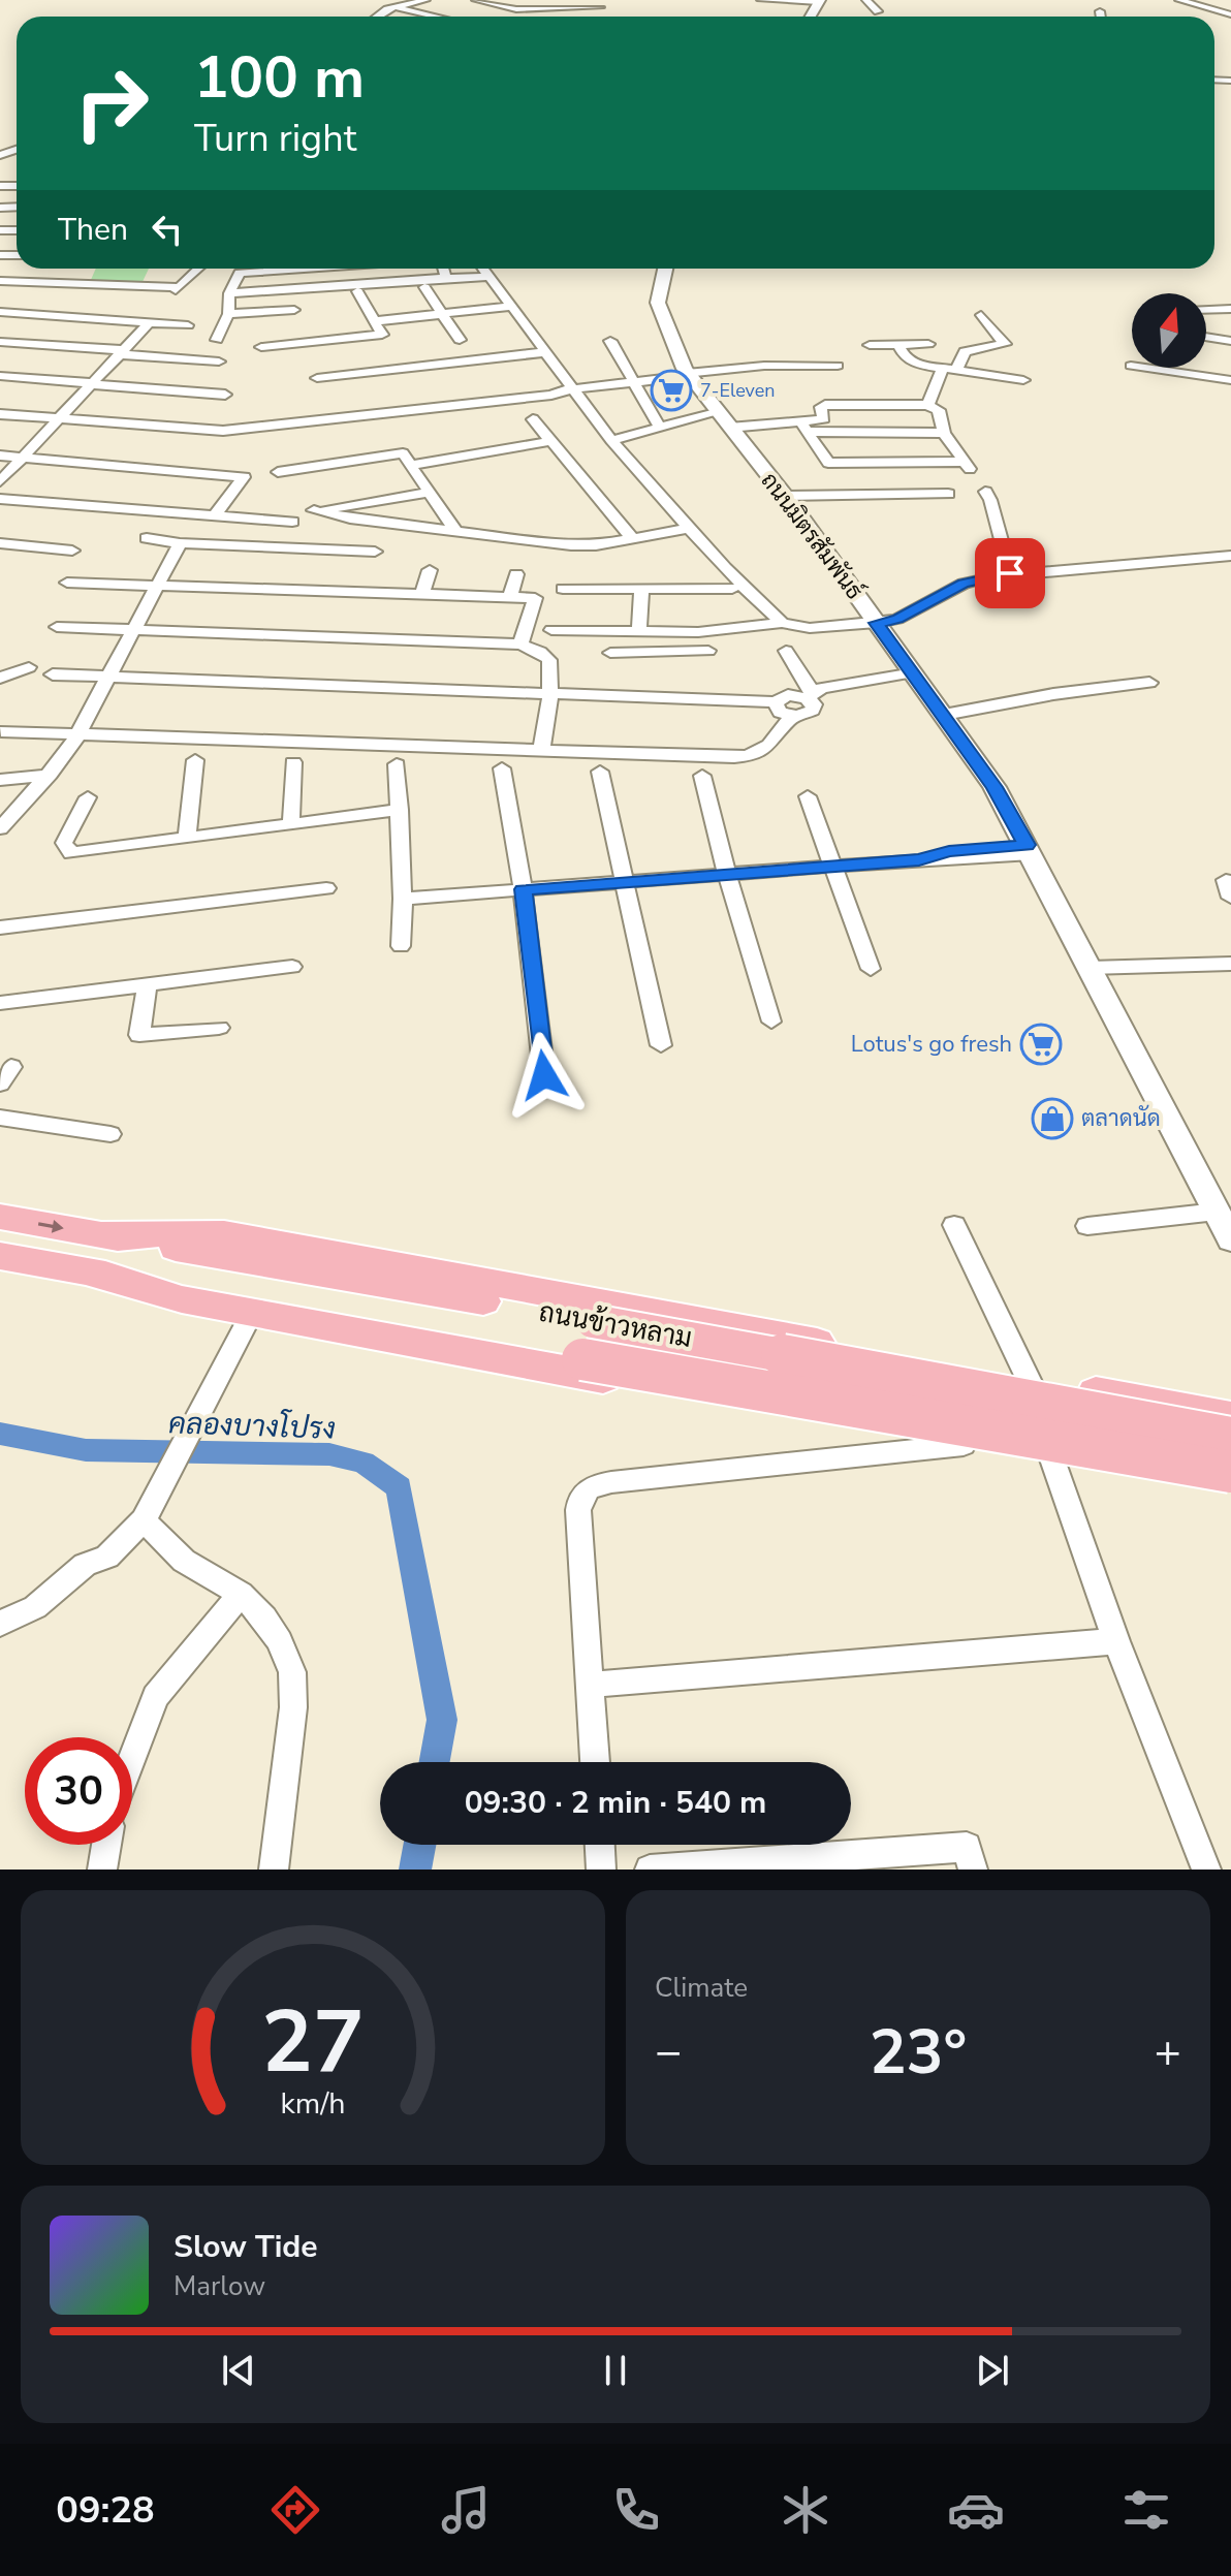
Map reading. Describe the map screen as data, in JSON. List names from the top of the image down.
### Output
{
  "streets": {
    "main road": ["ถนนข้าวหลาม"],
    "street": ["ถนนมิตรสัมพันธ์"]
  },
  "water": ["คลองบางโปรง"],
  "places": {
    "supermarket": ["7-Eleven", "Lotus's go fresh"],
    "shop": ["ตลาดนัด"]
  },
  "north": "top",
  "page": {
    "turn": ["100 m", "Turn right"],
    "then": "Then",
    "limit": "30",
    "trip": "09:30 · 2 min · 540 m",
    "tile": "Climate",
    "heat": ["−", "23°", "+"],
    "song": ["Slow Tide", "Marlow"],
    "tabs": "09:28",
    "gauge": ["27", "km/h"]
  }
}
